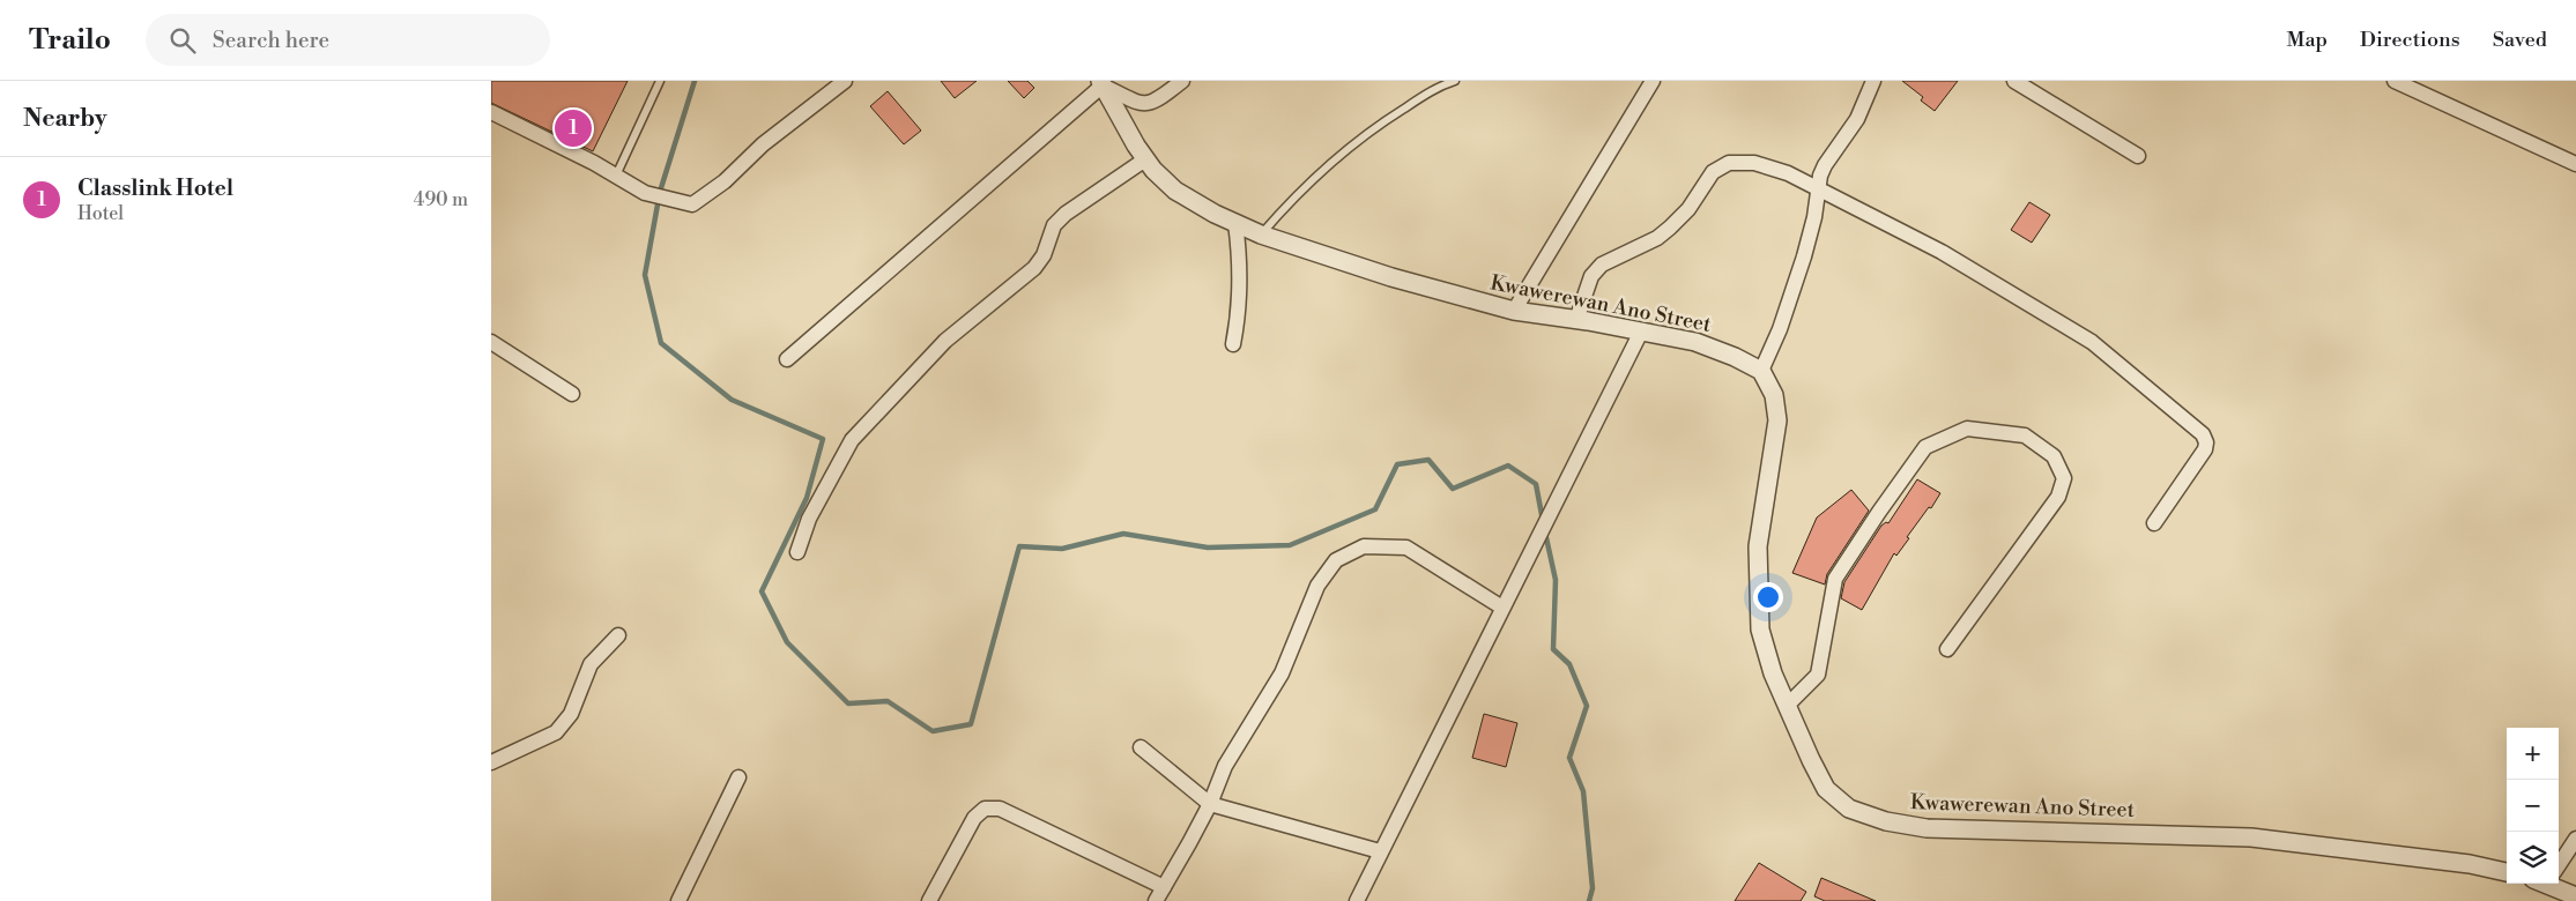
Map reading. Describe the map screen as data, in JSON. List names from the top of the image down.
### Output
{
  "streets": {
    "street": ["Kwawerewan Ano Street"]
  },
  "page": {
    "header": "Trailo",
    "search": "Search here",
    "nav": ["Map", "Directions", "Saved"],
    "heading": "Nearby",
    "pins": "1",
    "list": [
      {
        "mark": "1",
        "name": "Classlink Hotel",
        "note": "Hotel",
        "value": "490 m"
      }
    ],
    "map_buttons": ["+", "−"]
  }
}
